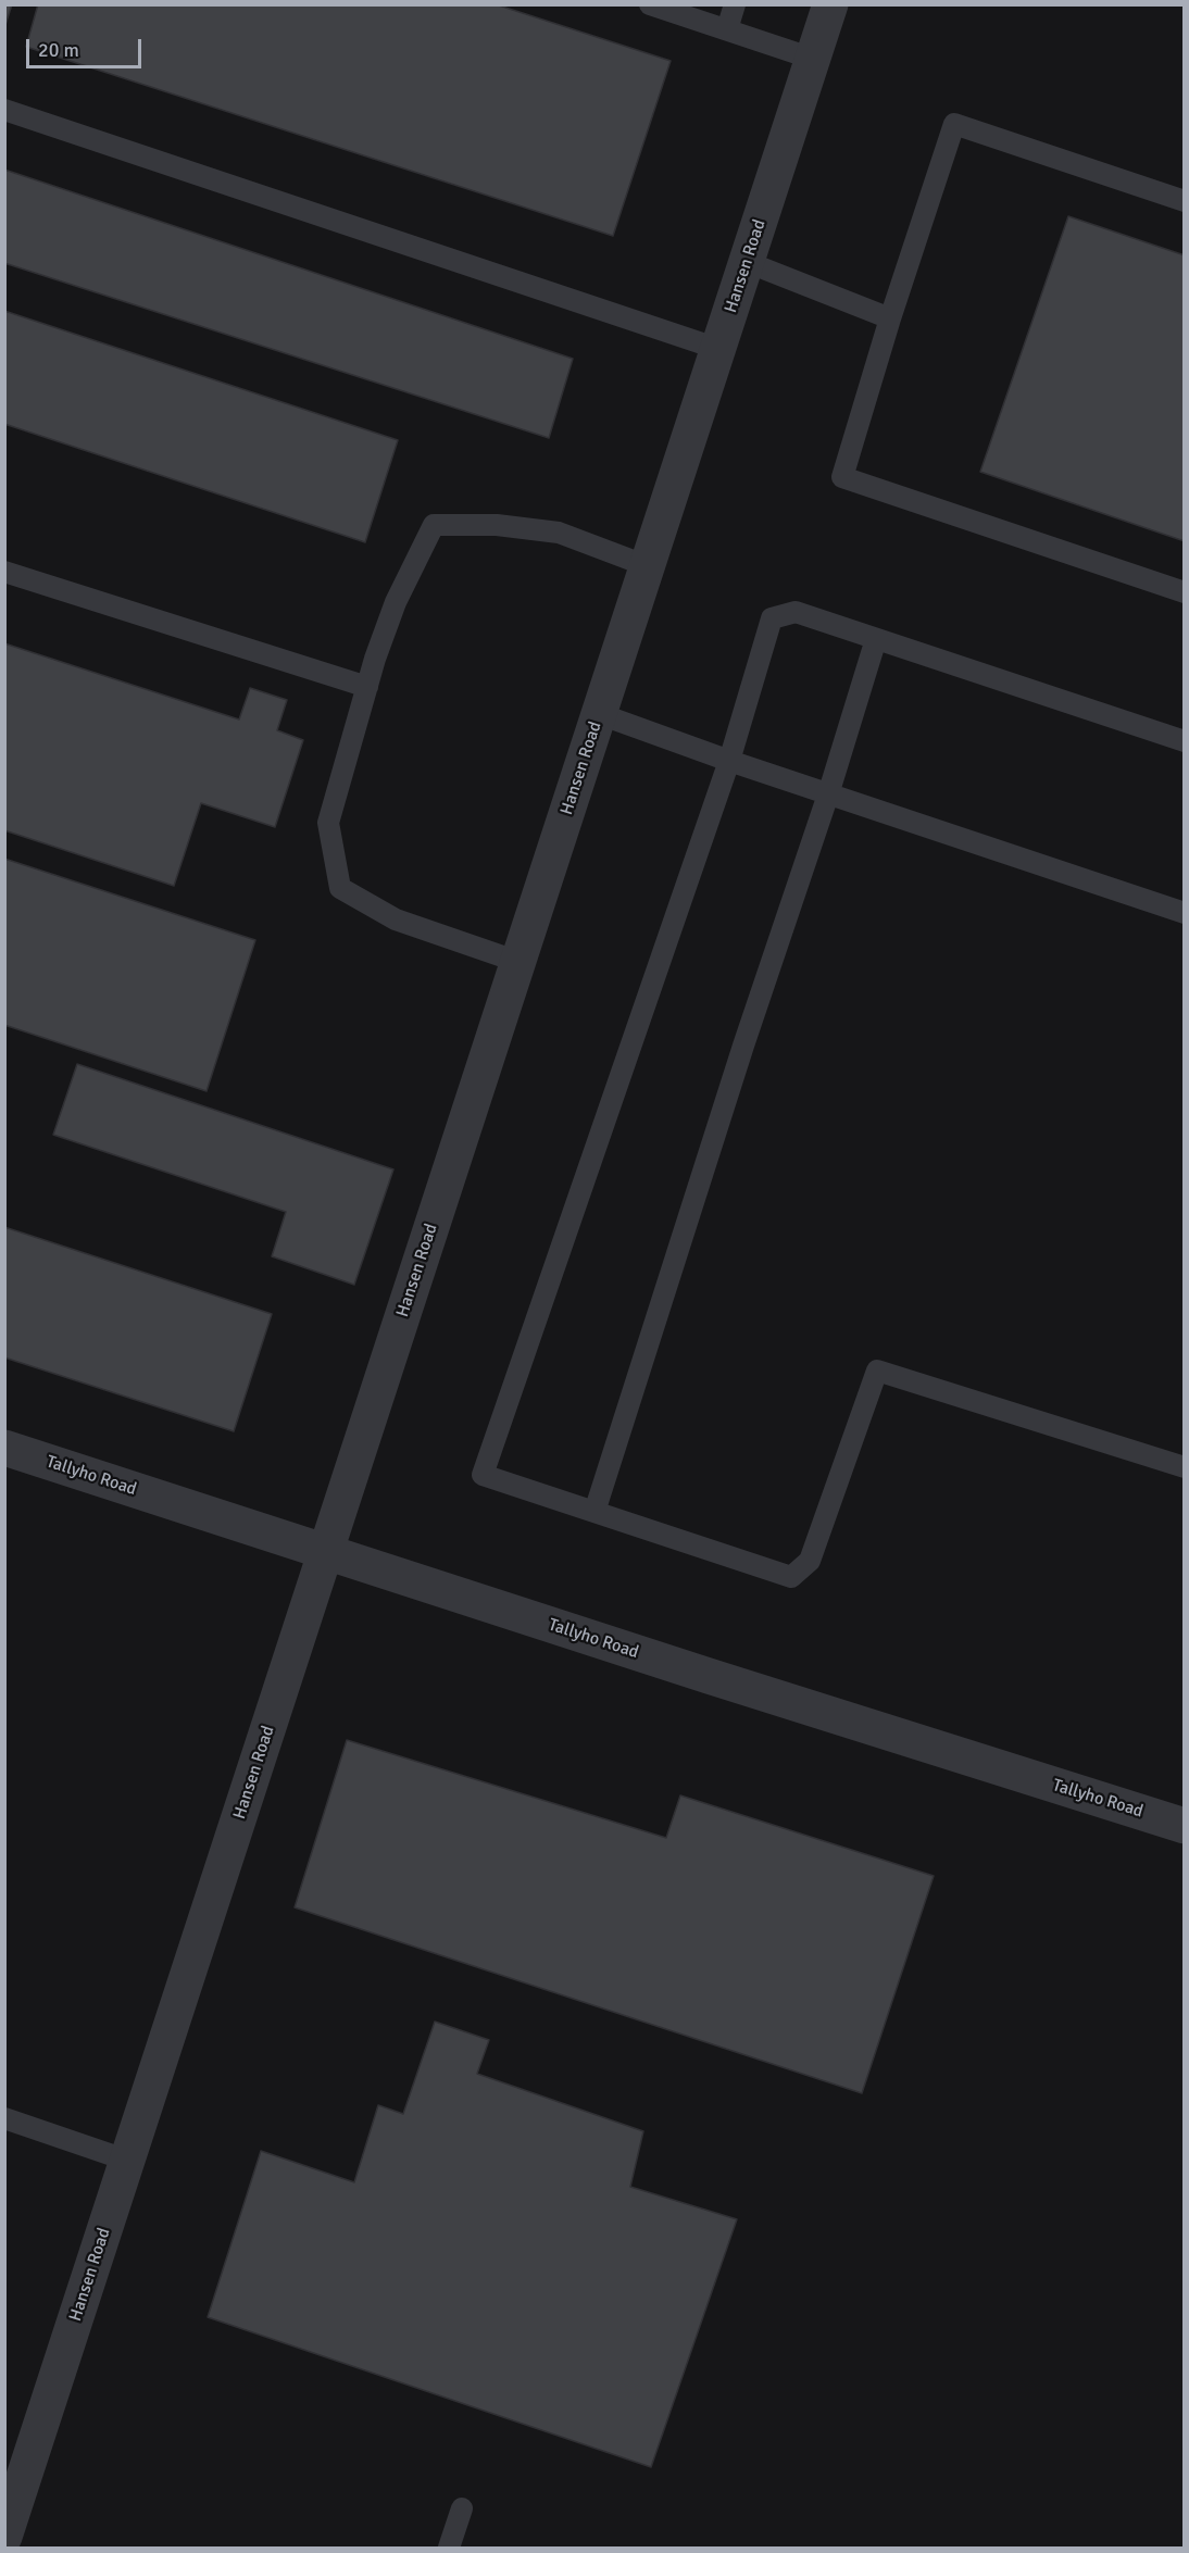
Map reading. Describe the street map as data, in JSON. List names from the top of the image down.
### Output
{
  "streets": {
    "street": ["Hansen Road", "Tallyho Road"]
  },
  "crossings": [
    ["Hansen Road", "Tallyho Road"]
  ],
  "scale_bar": "20 m"
}
